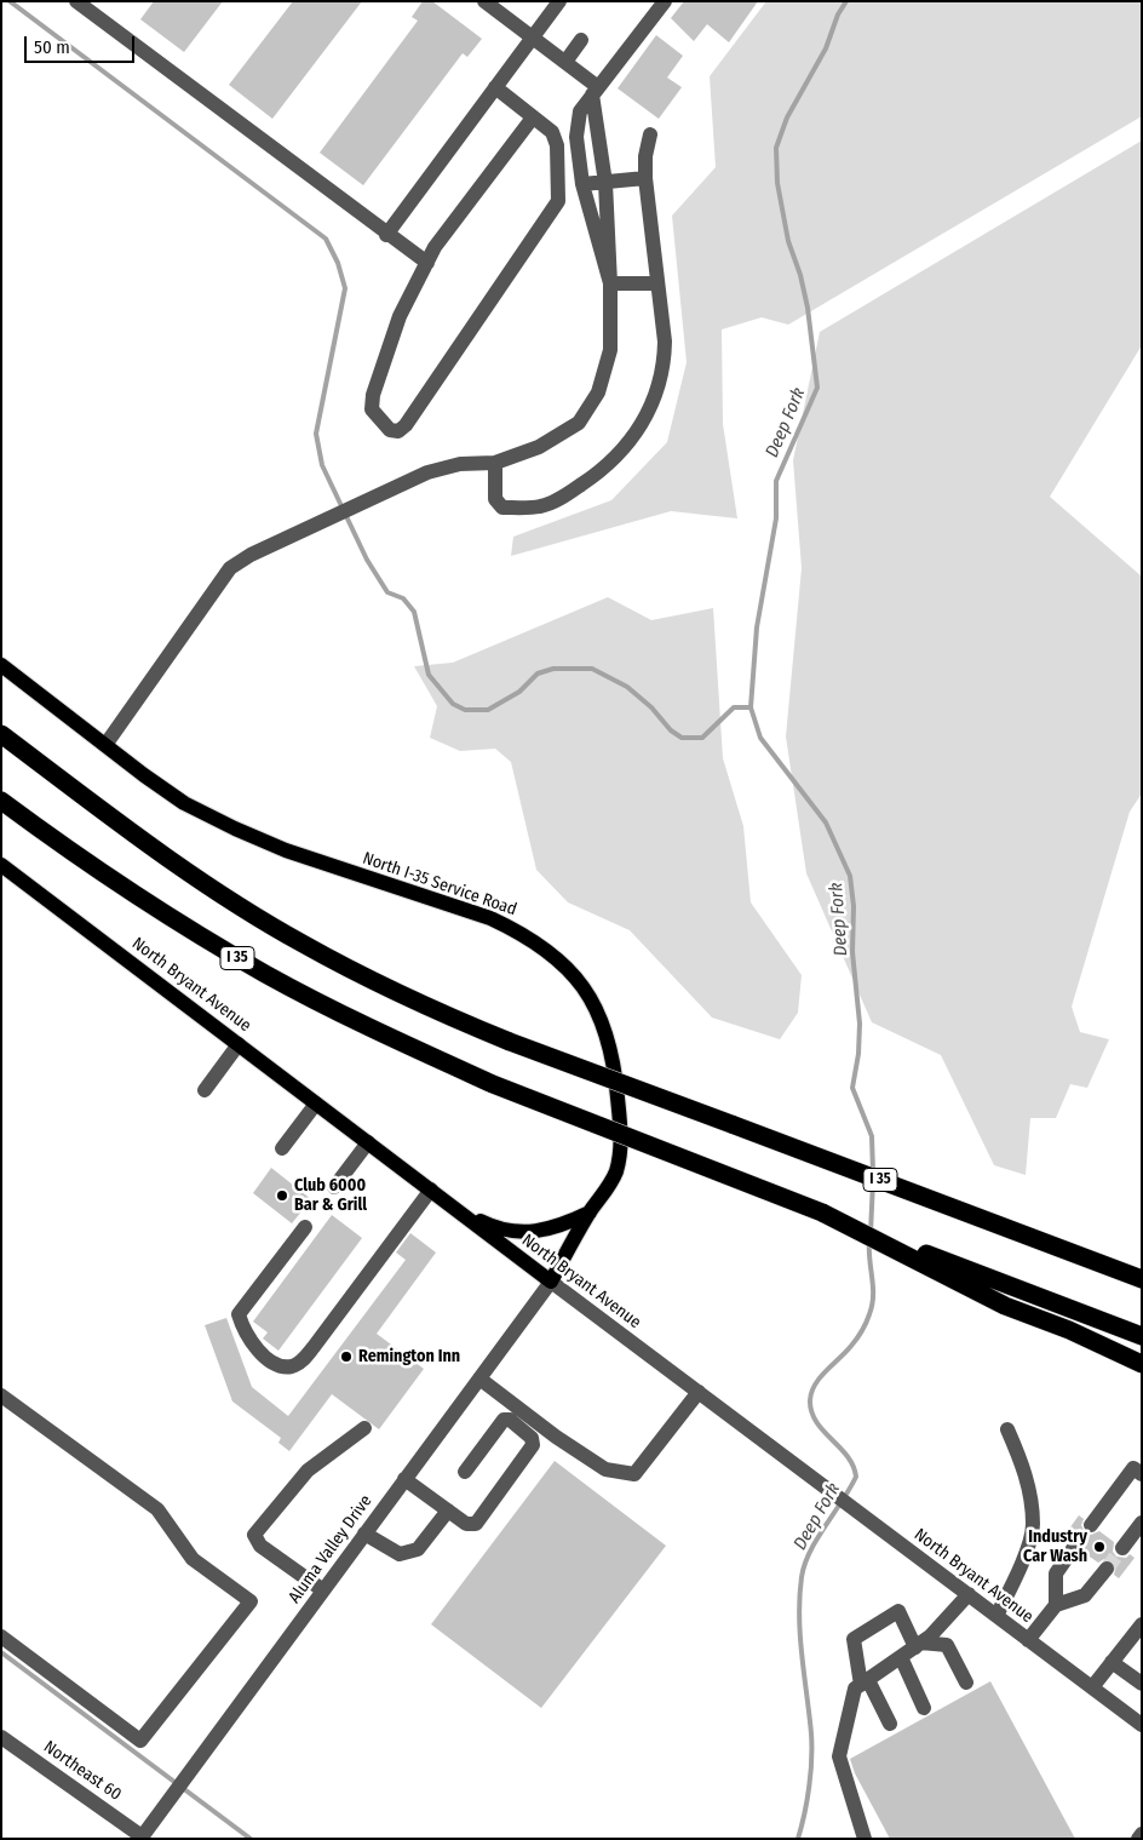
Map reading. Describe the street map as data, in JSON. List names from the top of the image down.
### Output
{
  "streets": {
    "highway": ["I 35"],
    "main road": ["North I-35 Service Road", "North Bryant Avenue"],
    "street": ["Aluma Valley Drive", "Northeast 60"]
  },
  "crossings": [
    ["North I-35 Service Road", "North Bryant Avenue"],
    ["North I-35 Service Road", "Aluma Valley Drive"],
    ["North Bryant Avenue", "Aluma Valley Drive"],
    ["Aluma Valley Drive", "Northeast 60"]
  ],
  "water": ["Deep Fork"],
  "places": ["Club 6000 Bar & Grill", "Remington Inn", "Industry Car Wash"],
  "scale_bar": "50 m"
}
